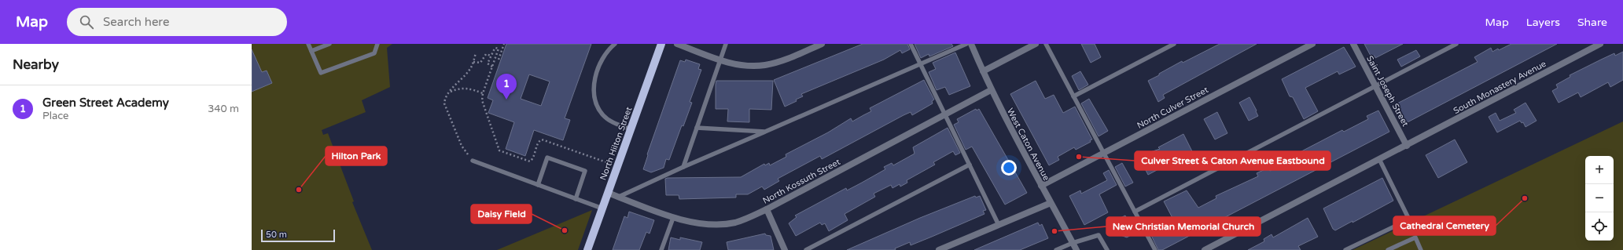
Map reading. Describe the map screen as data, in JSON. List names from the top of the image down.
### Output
{
  "streets": {
    "main road": ["North Hilton Street"],
    "street": [
      "South Monastery Avenue",
      "Saint Joseph Street",
      "North Culver Street",
      "West Caton Avenue",
      "North Kossuth Street"
    ]
  },
  "crossings": [
    ["South Monastery Avenue", "Saint Joseph Street"],
    ["North Culver Street", "West Caton Avenue"],
    ["North Hilton Street", "North Kossuth Street"],
    ["West Caton Avenue", "North Kossuth Street"]
  ],
  "places": [
    "Culver Street & Caton Avenue Eastbound",
    "Hilton Park",
    "Cathedral Cemetery",
    "Daisy Field",
    "New Christian Memorial Church"
  ],
  "scale_bar": "50 m",
  "page": {
    "header": "Map",
    "search": "Search here",
    "nav": ["Map", "Layers", "Share"],
    "heading": "Nearby",
    "pins": "1",
    "list": [
      {
        "mark": "1",
        "name": "Green Street Academy",
        "note": "Place",
        "value": "340 m"
      }
    ],
    "map_buttons": ["+", "−"],
    "scale": "50 m"
  }
}
